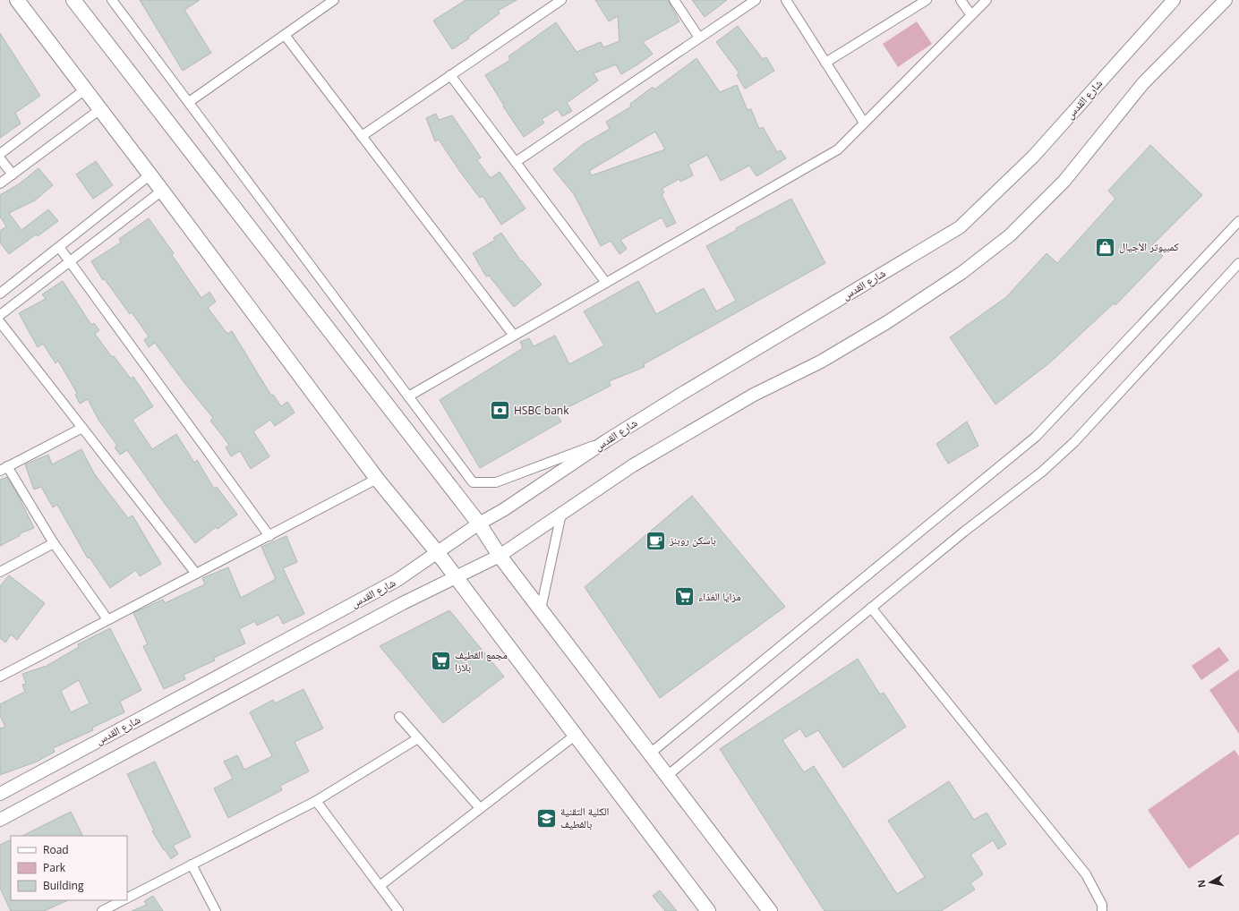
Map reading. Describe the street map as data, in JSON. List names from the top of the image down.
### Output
{
  "streets": {
    "main road": ["شارع القدس"]
  },
  "places": {
    "shop": ["كمبيوتر الأجيال"],
    "bank": ["HSBC bank"],
    "cafe": ["باسكن روبنز"],
    "supermarket": ["مزايا الغذاء", "مجمع القطيف بلازا"],
    "school or university": ["الكلية التقنية بالفطيف"]
  },
  "legend": ["Road", "Park", "Building"],
  "north": "left"
}
